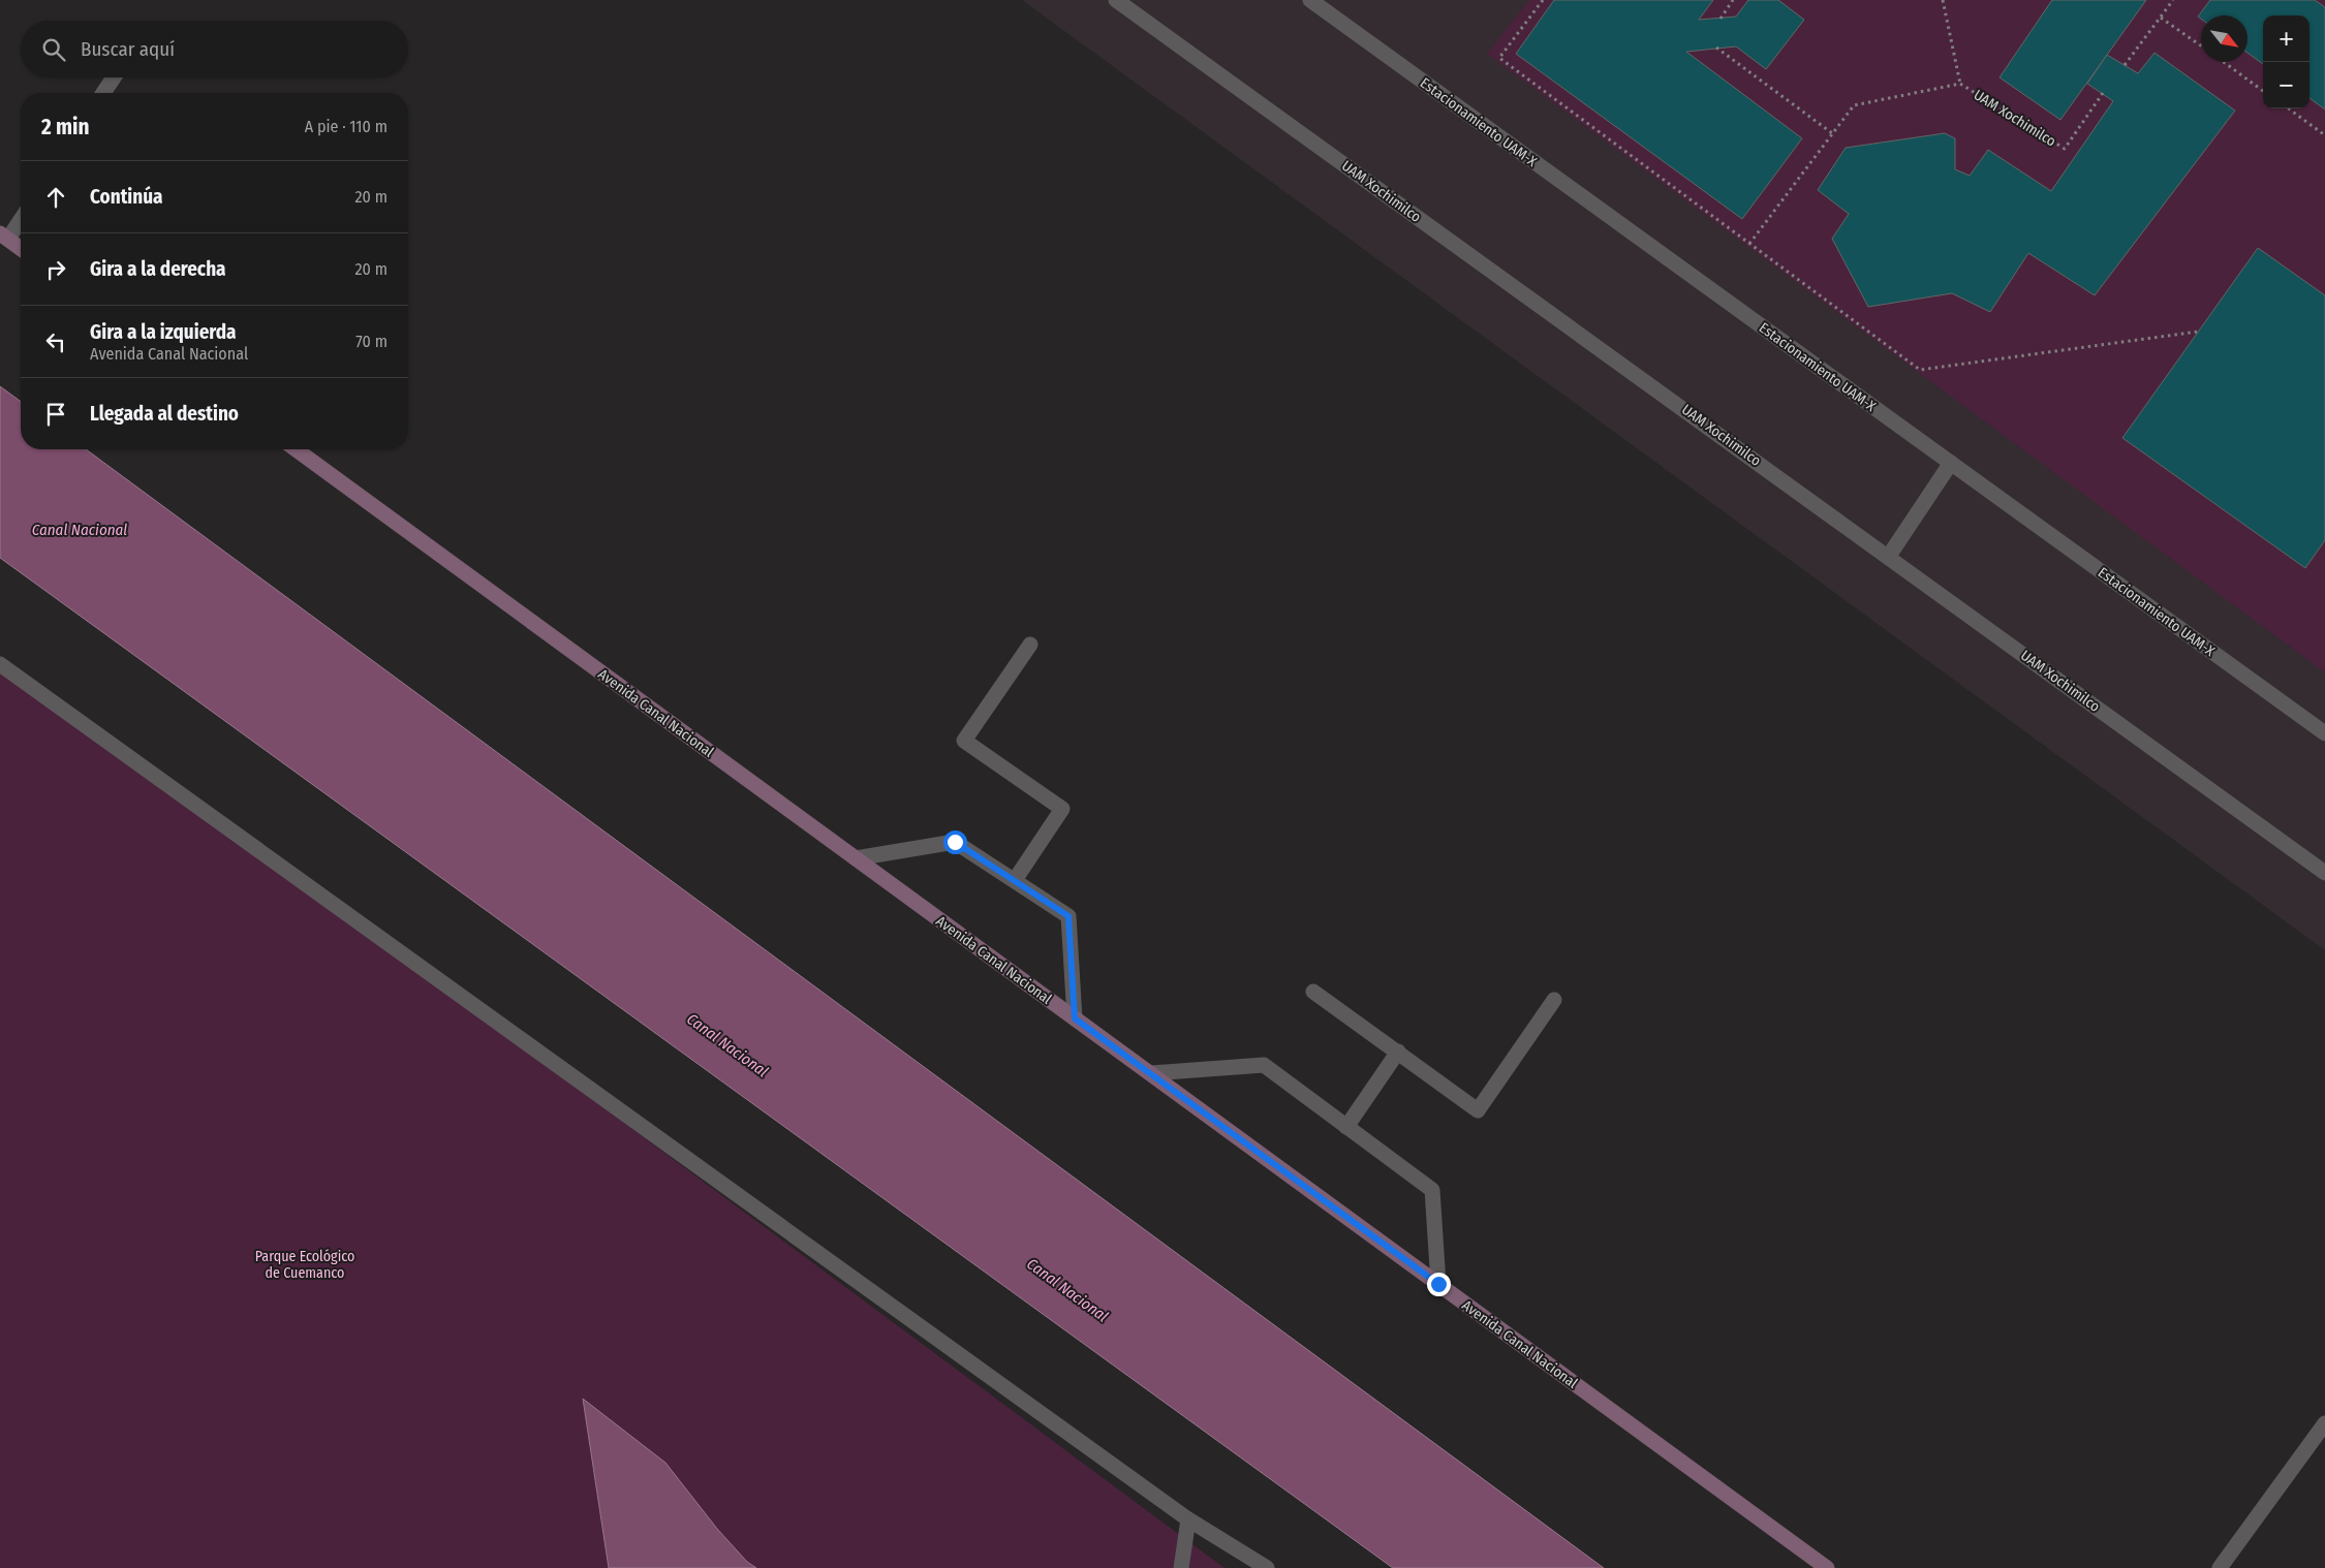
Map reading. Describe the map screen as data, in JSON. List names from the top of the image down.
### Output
{
  "streets": {
    "main road": ["Avenida Canal Nacional"],
    "lane": ["UAM Xochimilco", "Estacionamiento UAM-X"]
  },
  "water": ["Canal Nacional"],
  "parks": ["Parque Ecológico de Cuemanco"],
  "north": "bottom right",
  "page": {
    "map_buttons": ["+", "−"],
    "search": "Buscar aquí",
    "heading": ["2 min", "A pie · 110 m"],
    "list": [
      ["Continúa", "20 m"],
      ["Gira a la derecha", "20 m"],
      ["Gira a la izquierda", "Avenida Canal Nacional", "70 m"],
      "Llegada al destino"
    ]
  }
}
